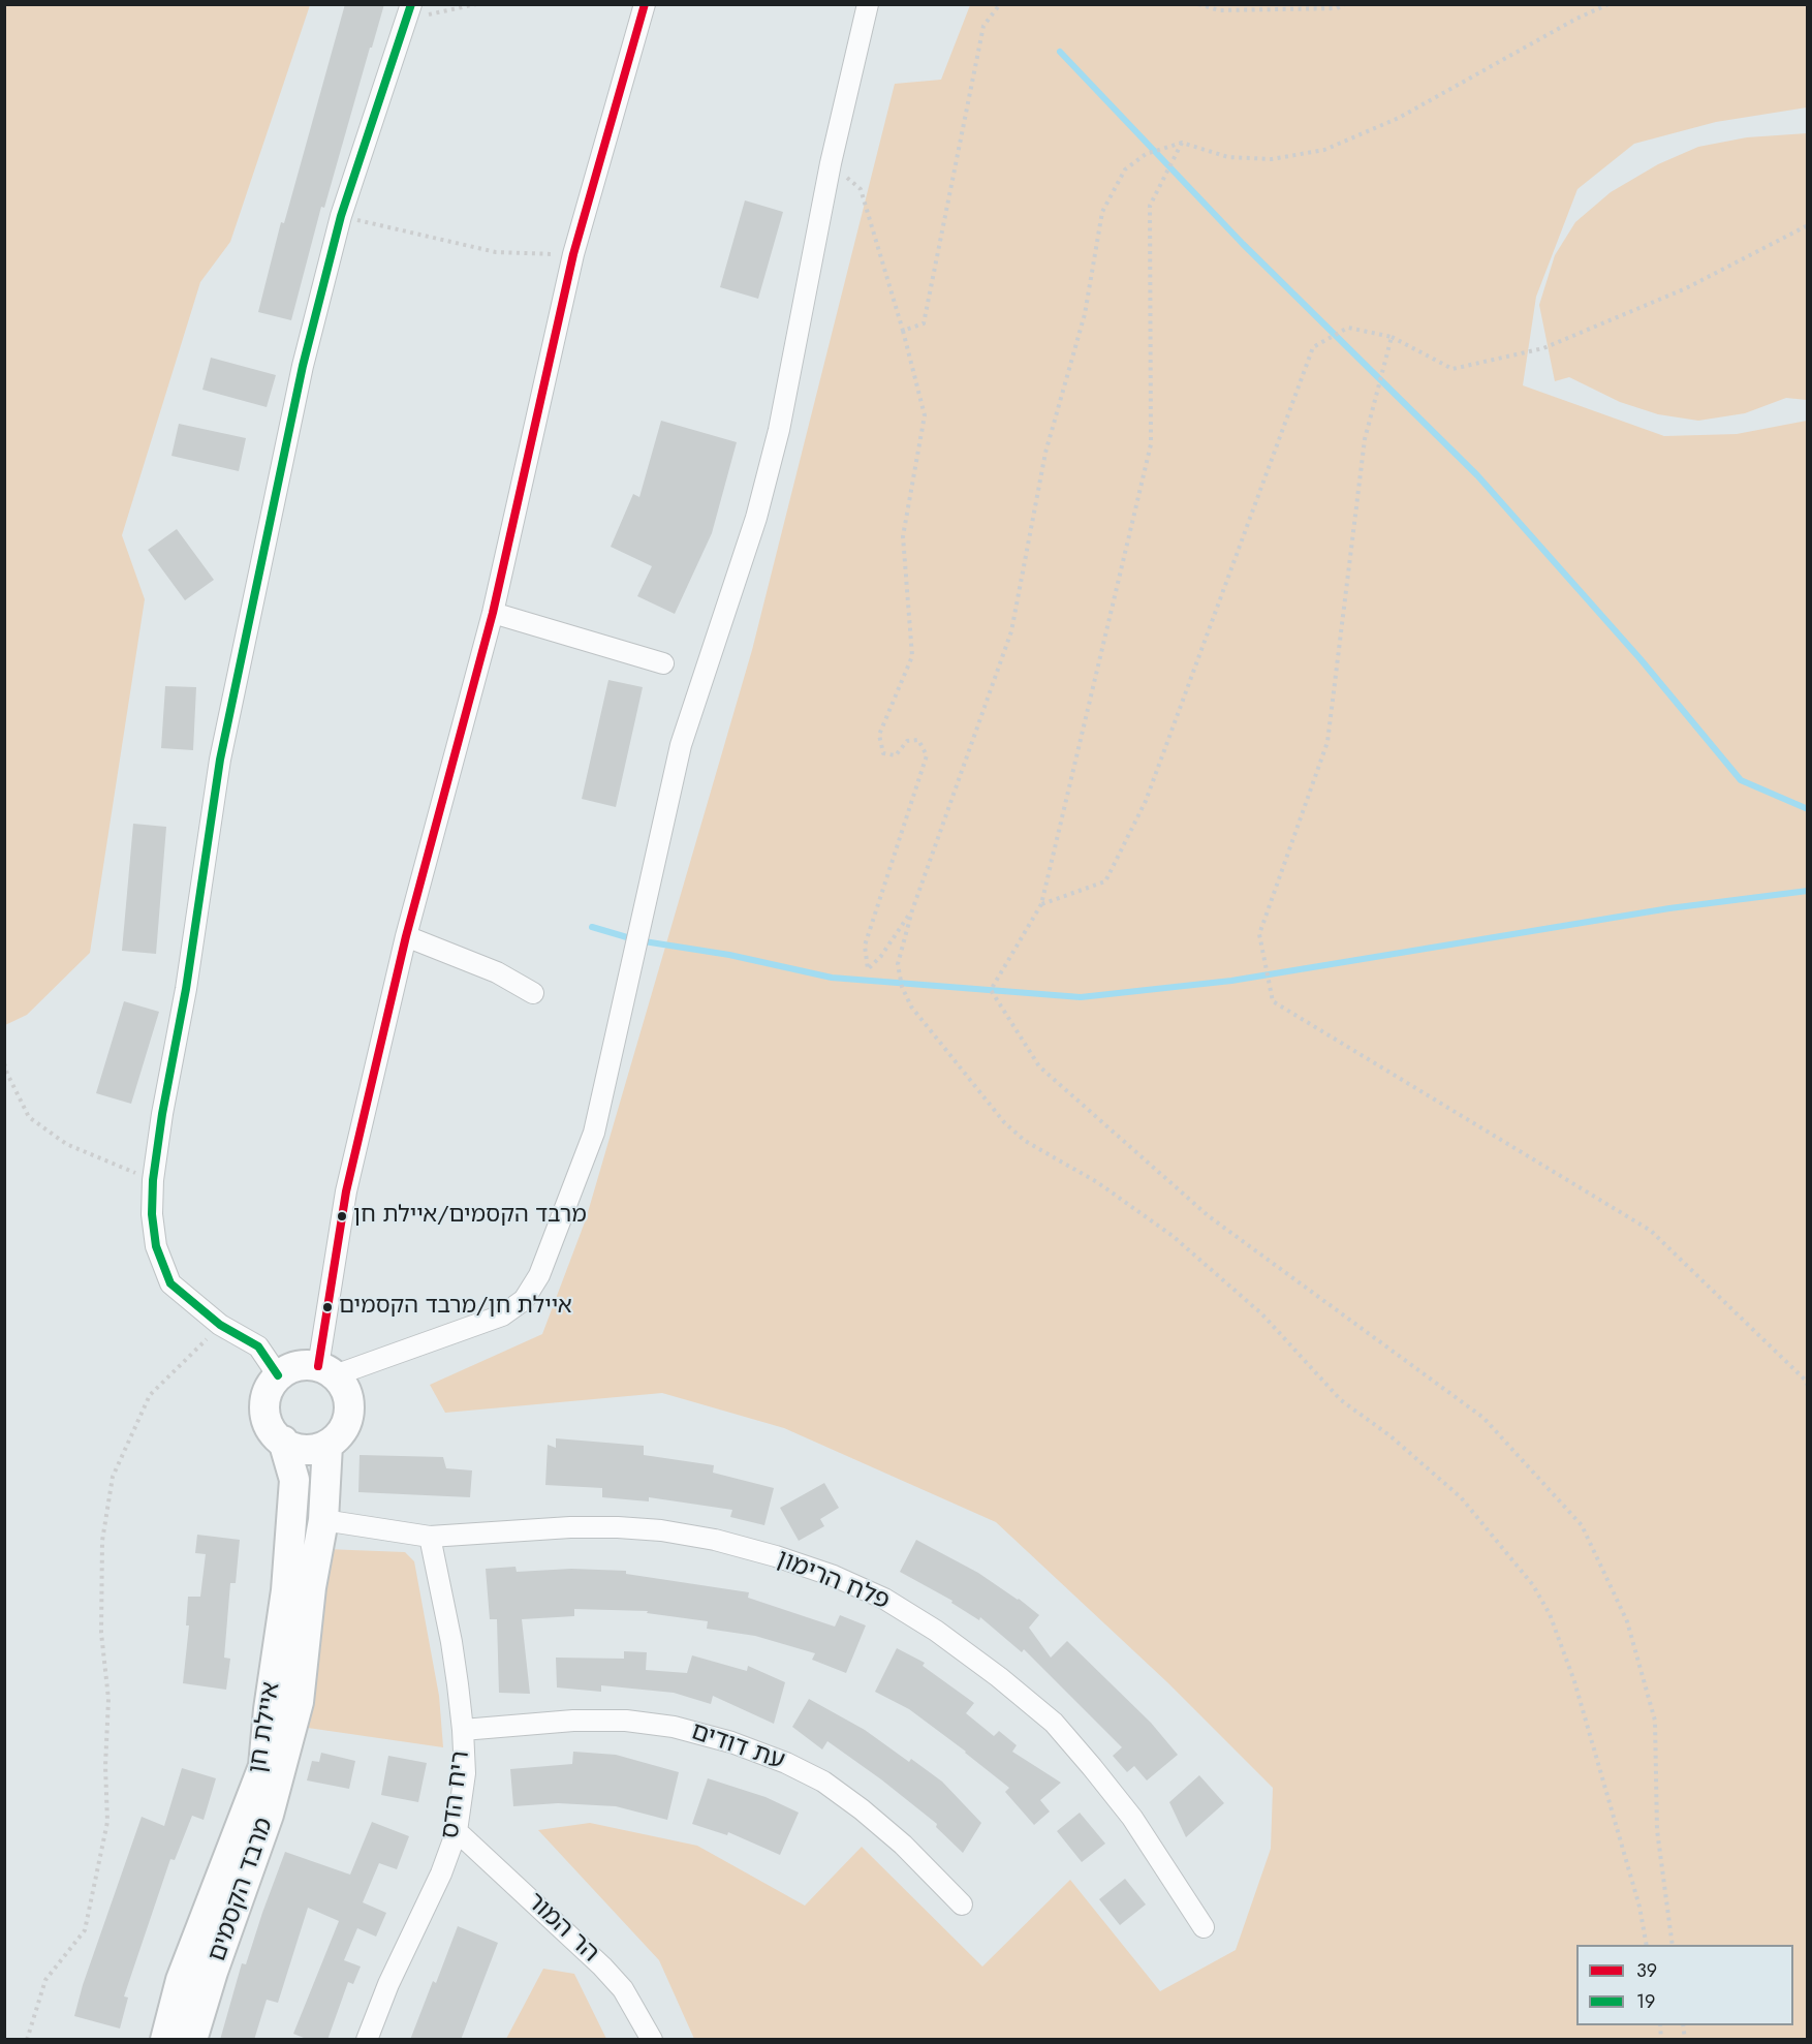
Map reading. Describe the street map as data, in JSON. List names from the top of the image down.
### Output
{
  "streets": {
    "street": [
      "פלח הרימון",
      "איילת חן",
      "עת דודים",
      "ריח הדס",
      "מרבד הקסמים",
      "הר המור"
    ]
  },
  "crossings": [
    ["פלח הרימון", "ריח הדס"],
    ["פלח הרימון", "מרבד הקסמים"],
    ["איילת חן", "מרבד הקסמים"],
    ["עת דודים", "ריח הדס"],
    ["ריח הדס", "הר המור"]
  ],
  "places": ["מרבד הקסמים/איילת חן", "איילת חן/מרבד הקסמים"],
  "lines": ["transit line 39", "transit line 19"],
  "legend": ["39", "19"]
}
